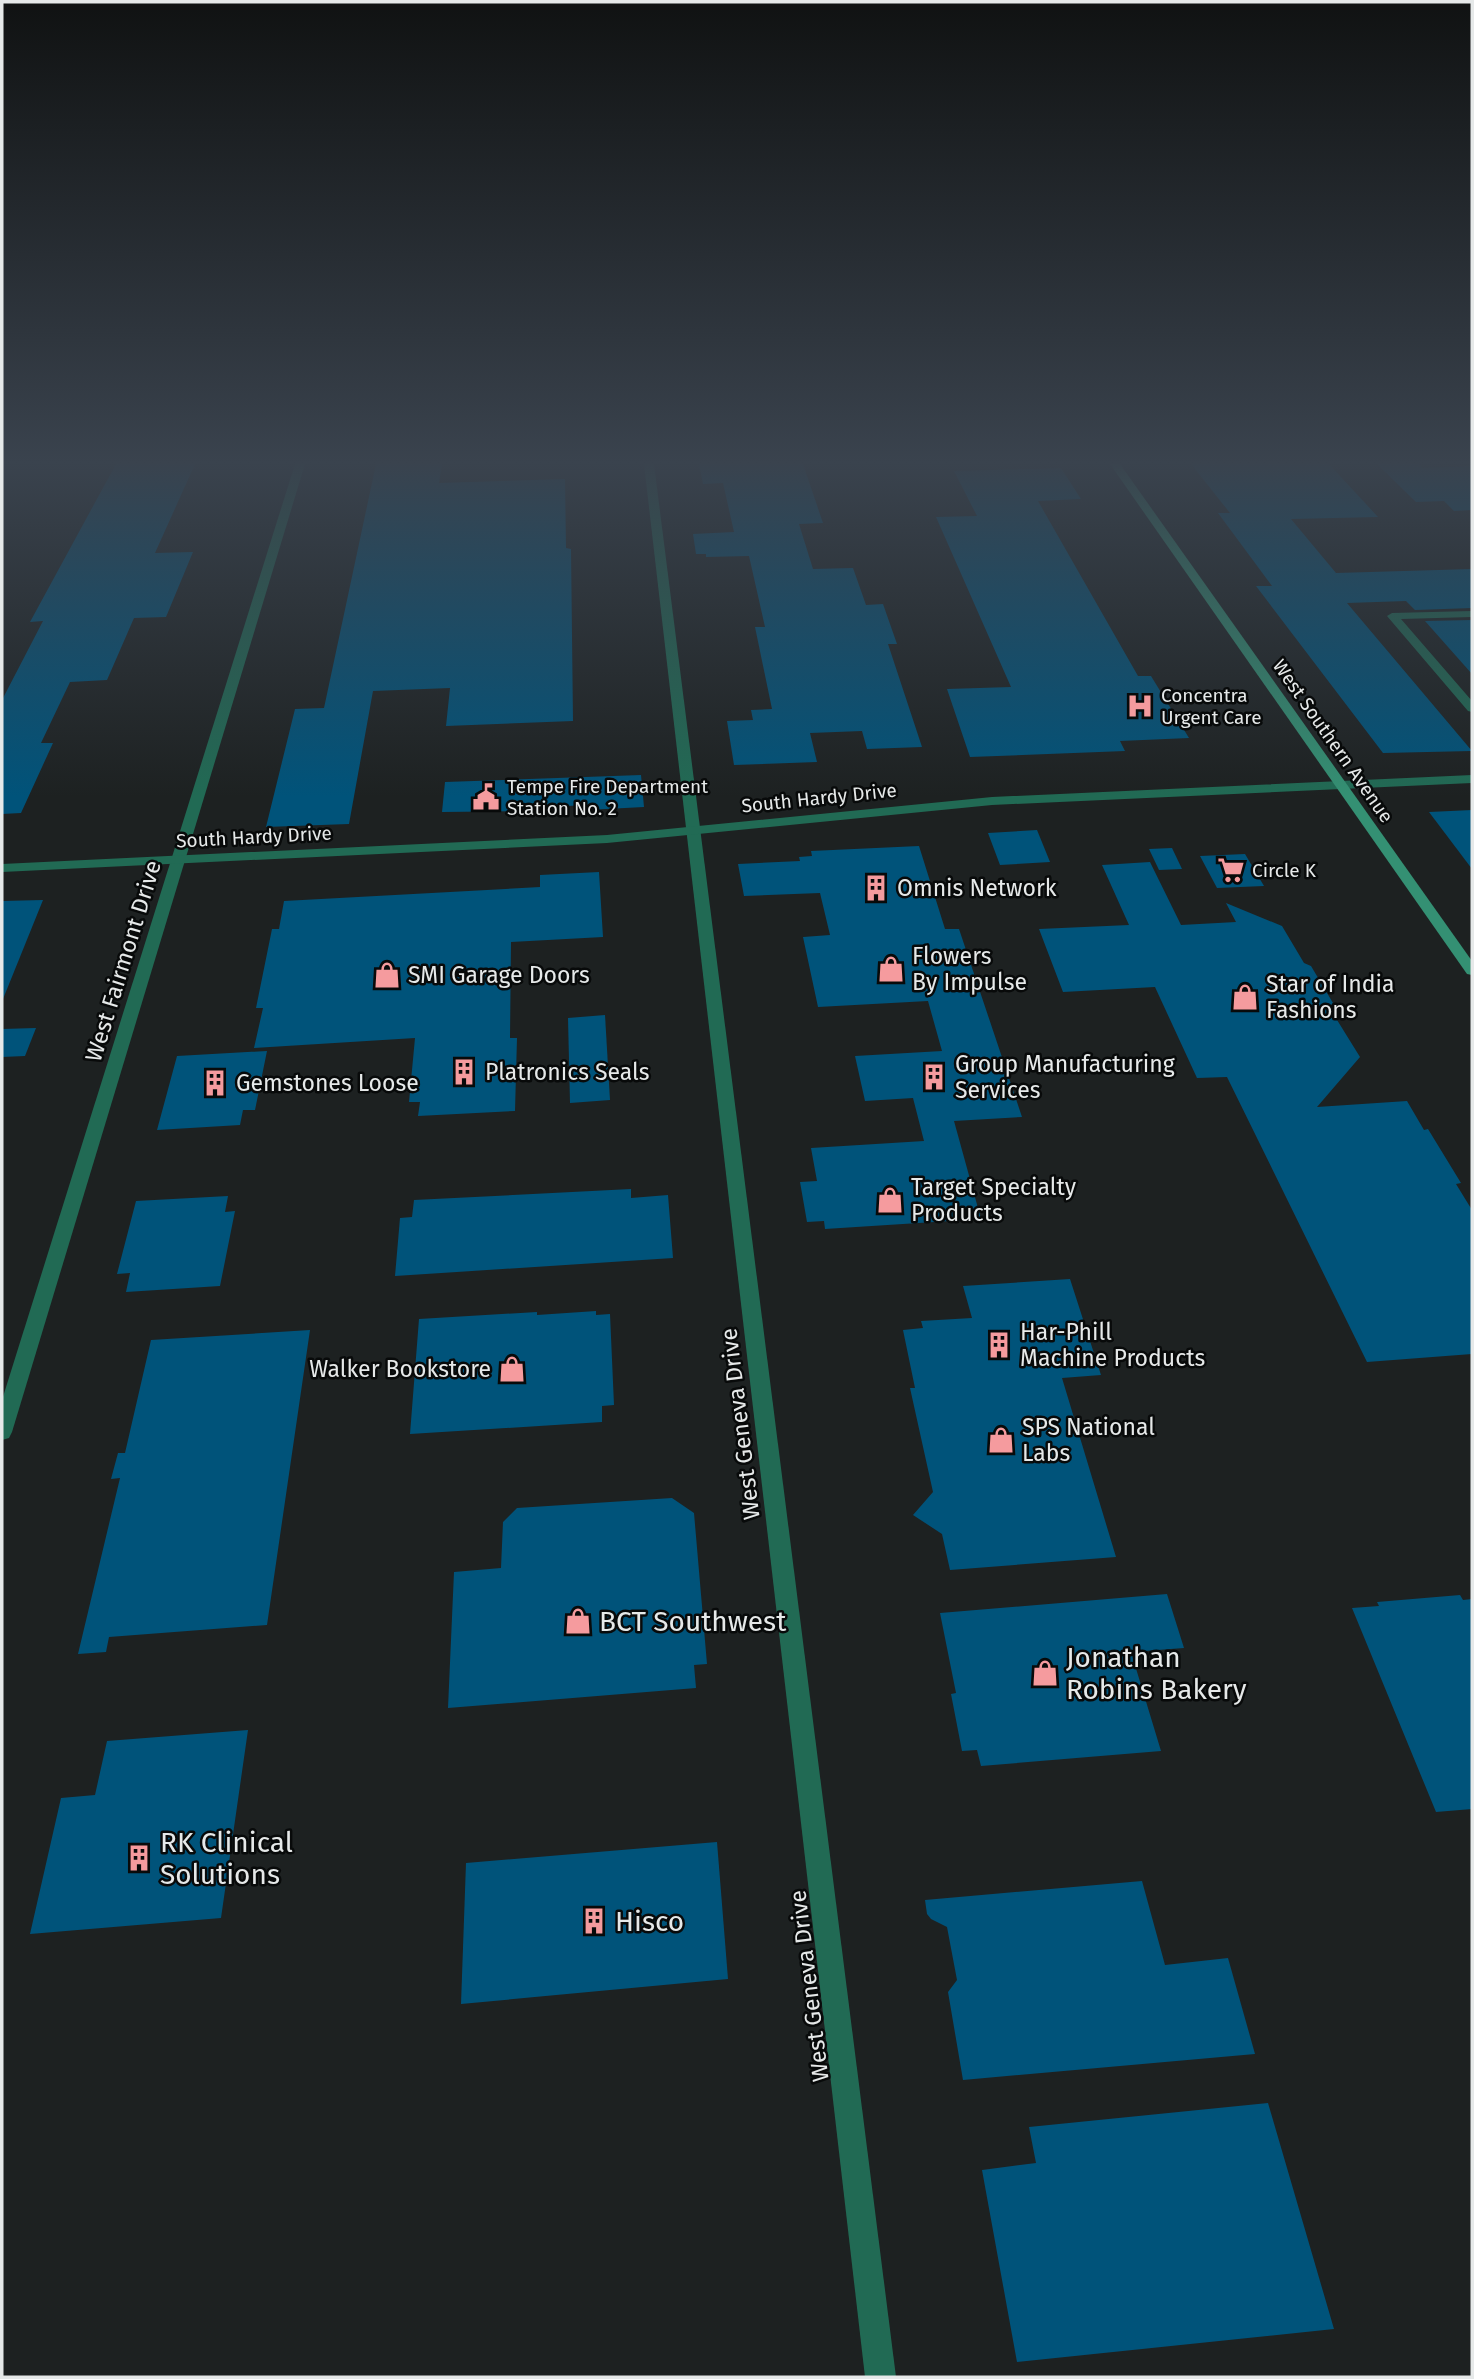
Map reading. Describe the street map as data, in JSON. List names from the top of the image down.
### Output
{
  "streets": {
    "main road": ["West Southern Avenue"],
    "street": ["South Hardy Drive", "West Fairmont Drive", "West Geneva Drive"]
  },
  "crossings": [
    ["West Southern Avenue", "South Hardy Drive"],
    ["South Hardy Drive", "West Fairmont Drive"],
    ["South Hardy Drive", "West Geneva Drive"]
  ],
  "places": {
    "hospital": ["Concentra Urgent Care"],
    "public building": ["Tempe Fire Department Station No. 2"],
    "supermarket": ["Circle K"],
    "building": [
      "Omnis Network",
      "Platronics Seals",
      "Group Manufacturing Services",
      "Gemstones Loose",
      "Har-Phill Machine Products",
      "RK Clinical Solutions",
      "Hisco"
    ],
    "shop": [
      "Flowers By Impulse",
      "SMI Garage Doors",
      "Star of India Fashions",
      "Target Specialty Products",
      "Walker Bookstore",
      "SPS National Labs",
      "BCT Southwest",
      "Jonathan Robins Bakery"
    ]
  }
}
